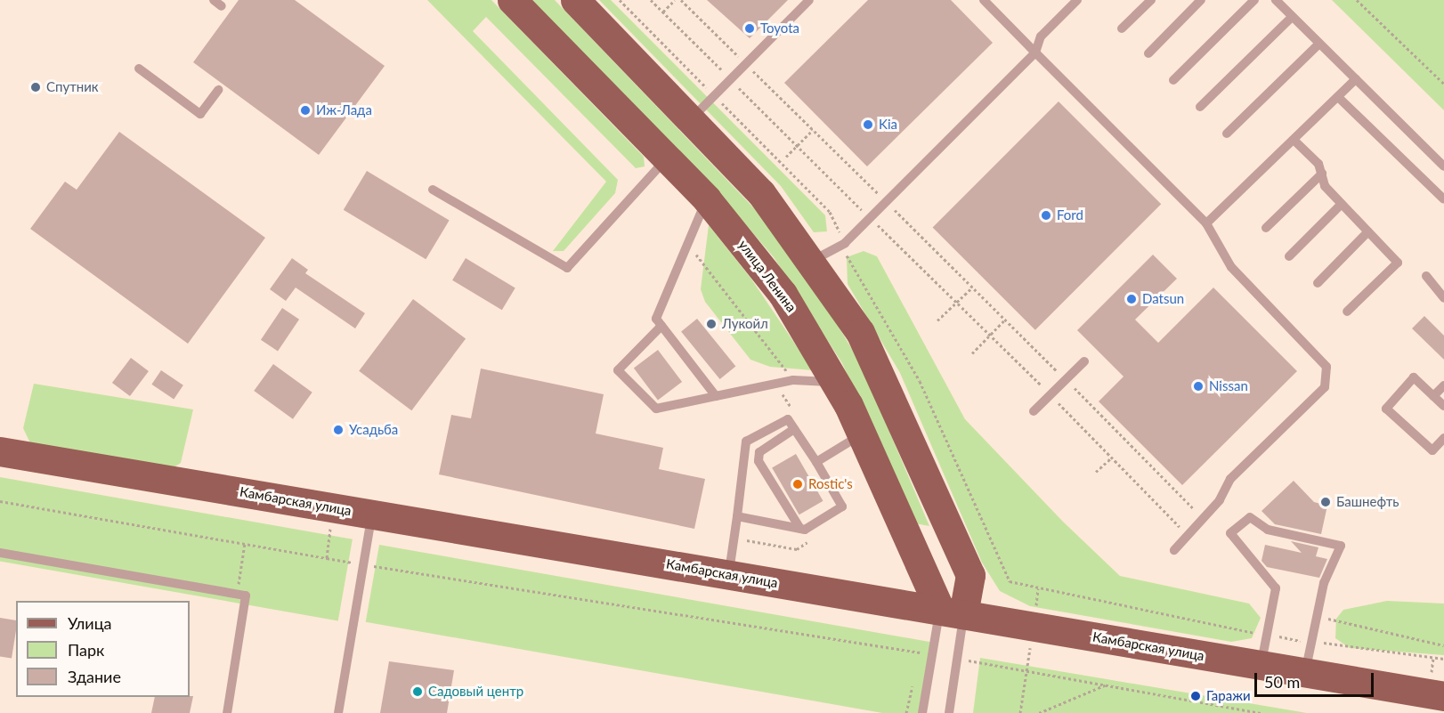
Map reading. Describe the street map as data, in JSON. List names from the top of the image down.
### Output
{
  "streets": {
    "main road": ["улица Ленина", "Камбарская улица"]
  },
  "crossings": [
    ["улица Ленина", "Камбарская улица"]
  ],
  "places": [
    "Toyota",
    "Спутник",
    "Иж-Лада",
    "Kia",
    "Ford",
    "Datsun",
    "Лукойл",
    "Nissan",
    "Усадьба",
    "Rostic's",
    "Башнефть",
    "Садовый центр",
    "Гаражи"
  ],
  "legend": ["Улица", "Парк", "Здание"],
  "scale_bar": "50 m"
}
